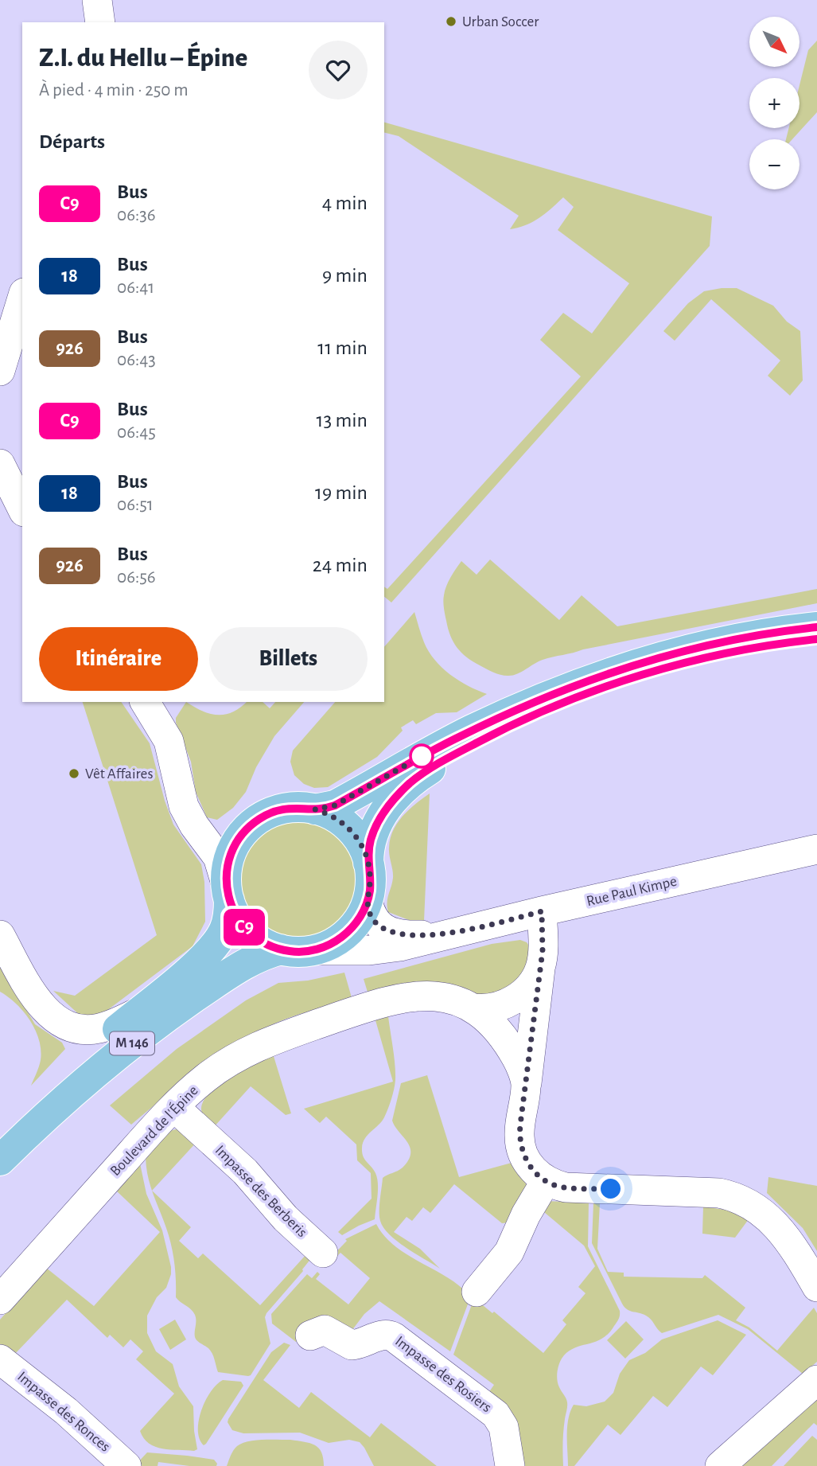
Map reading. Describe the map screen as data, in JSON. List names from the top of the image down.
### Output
{
  "streets": {
    "main road": ["M 146"],
    "street": [
      "Rue Paul Kimpe",
      "Boulevard de l'Épine",
      "Impasse des Berberis",
      "Impasse des Rosiers",
      "Impasse des Ronces"
    ]
  },
  "crossings": [
    ["Rue Paul Kimpe", "M 146"],
    ["Rue Paul Kimpe", "Boulevard de l'Épine"],
    ["Boulevard de l'Épine", "Impasse des Berberis"]
  ],
  "places": ["Urban Soccer", "Vêt Affaires"],
  "lines": ["bus line C9"],
  "north": "bottom right",
  "page": {
    "on_map": "C9",
    "map_buttons": ["+", "−"],
    "heading": [
      ["Z.I. du Hellu – Épine", "À pied · 4 min · 250 m"],
      "Départs"
    ],
    "list": [
      {
        "mark": "C9",
        "name": "Bus",
        "note": "06:36",
        "value": "4 min"
      },
      {
        "mark": "18",
        "name": "Bus",
        "note": "06:41",
        "value": "9 min"
      },
      {
        "mark": "926",
        "name": "Bus",
        "note": "06:43",
        "value": "11 min"
      },
      {
        "mark": "C9",
        "name": "Bus",
        "note": "06:45",
        "value": "13 min"
      },
      {
        "mark": "18",
        "name": "Bus",
        "note": "06:51",
        "value": "19 min"
      },
      {
        "mark": "926",
        "name": "Bus",
        "note": "06:56",
        "value": "24 min"
      }
    ],
    "buttons": ["Itinéraire", "Billets"]
  }
}
